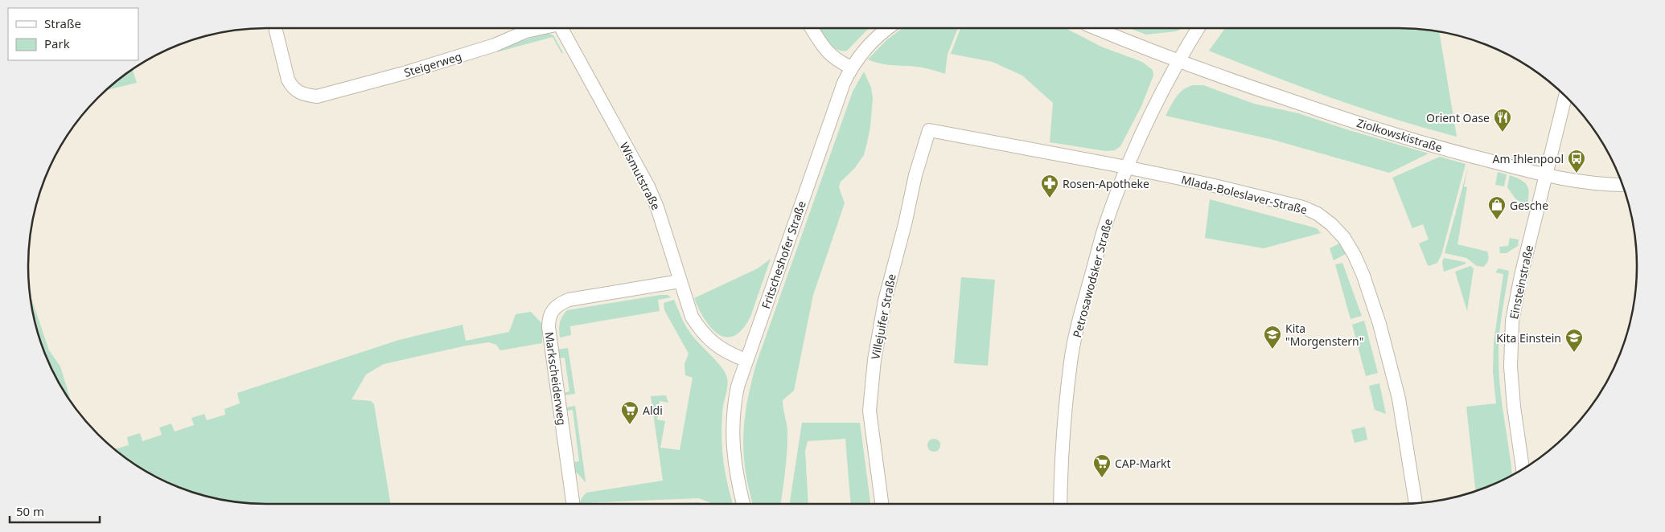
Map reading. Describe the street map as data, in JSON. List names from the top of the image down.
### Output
{
  "streets": {
    "street": [
      "Steigerweg",
      "Ziolkowskistraße",
      "Wismutstraße",
      "Mlada-Boleslaver-Straße",
      "Fritscheshofer Straße",
      "Petrosawodsker Straße",
      "Einsteinstraße",
      "Villejuifer Straße",
      "Markscheiderweg"
    ]
  },
  "crossings": [
    ["Ziolkowskistraße", "Petrosawodsker Straße"],
    ["Ziolkowskistraße", "Einsteinstraße"],
    ["Wismutstraße", "Fritscheshofer Straße"],
    ["Wismutstraße", "Markscheiderweg"],
    ["Mlada-Boleslaver-Straße", "Petrosawodsker Straße"],
    ["Mlada-Boleslaver-Straße", "Villejuifer Straße"]
  ],
  "places": {
    "restaurant": ["Orient Oase"],
    "bus stop": ["Am Ihlenpool"],
    "pharmacy": ["Rosen-Apotheke"],
    "shop": ["Gesche"],
    "school or university": ["Kita \"Morgenstern\"", "Kita Einstein"],
    "supermarket": ["Aldi", "CAP-Markt"]
  },
  "legend": ["Straße", "Park"],
  "scale_bar": "50 m"
}
